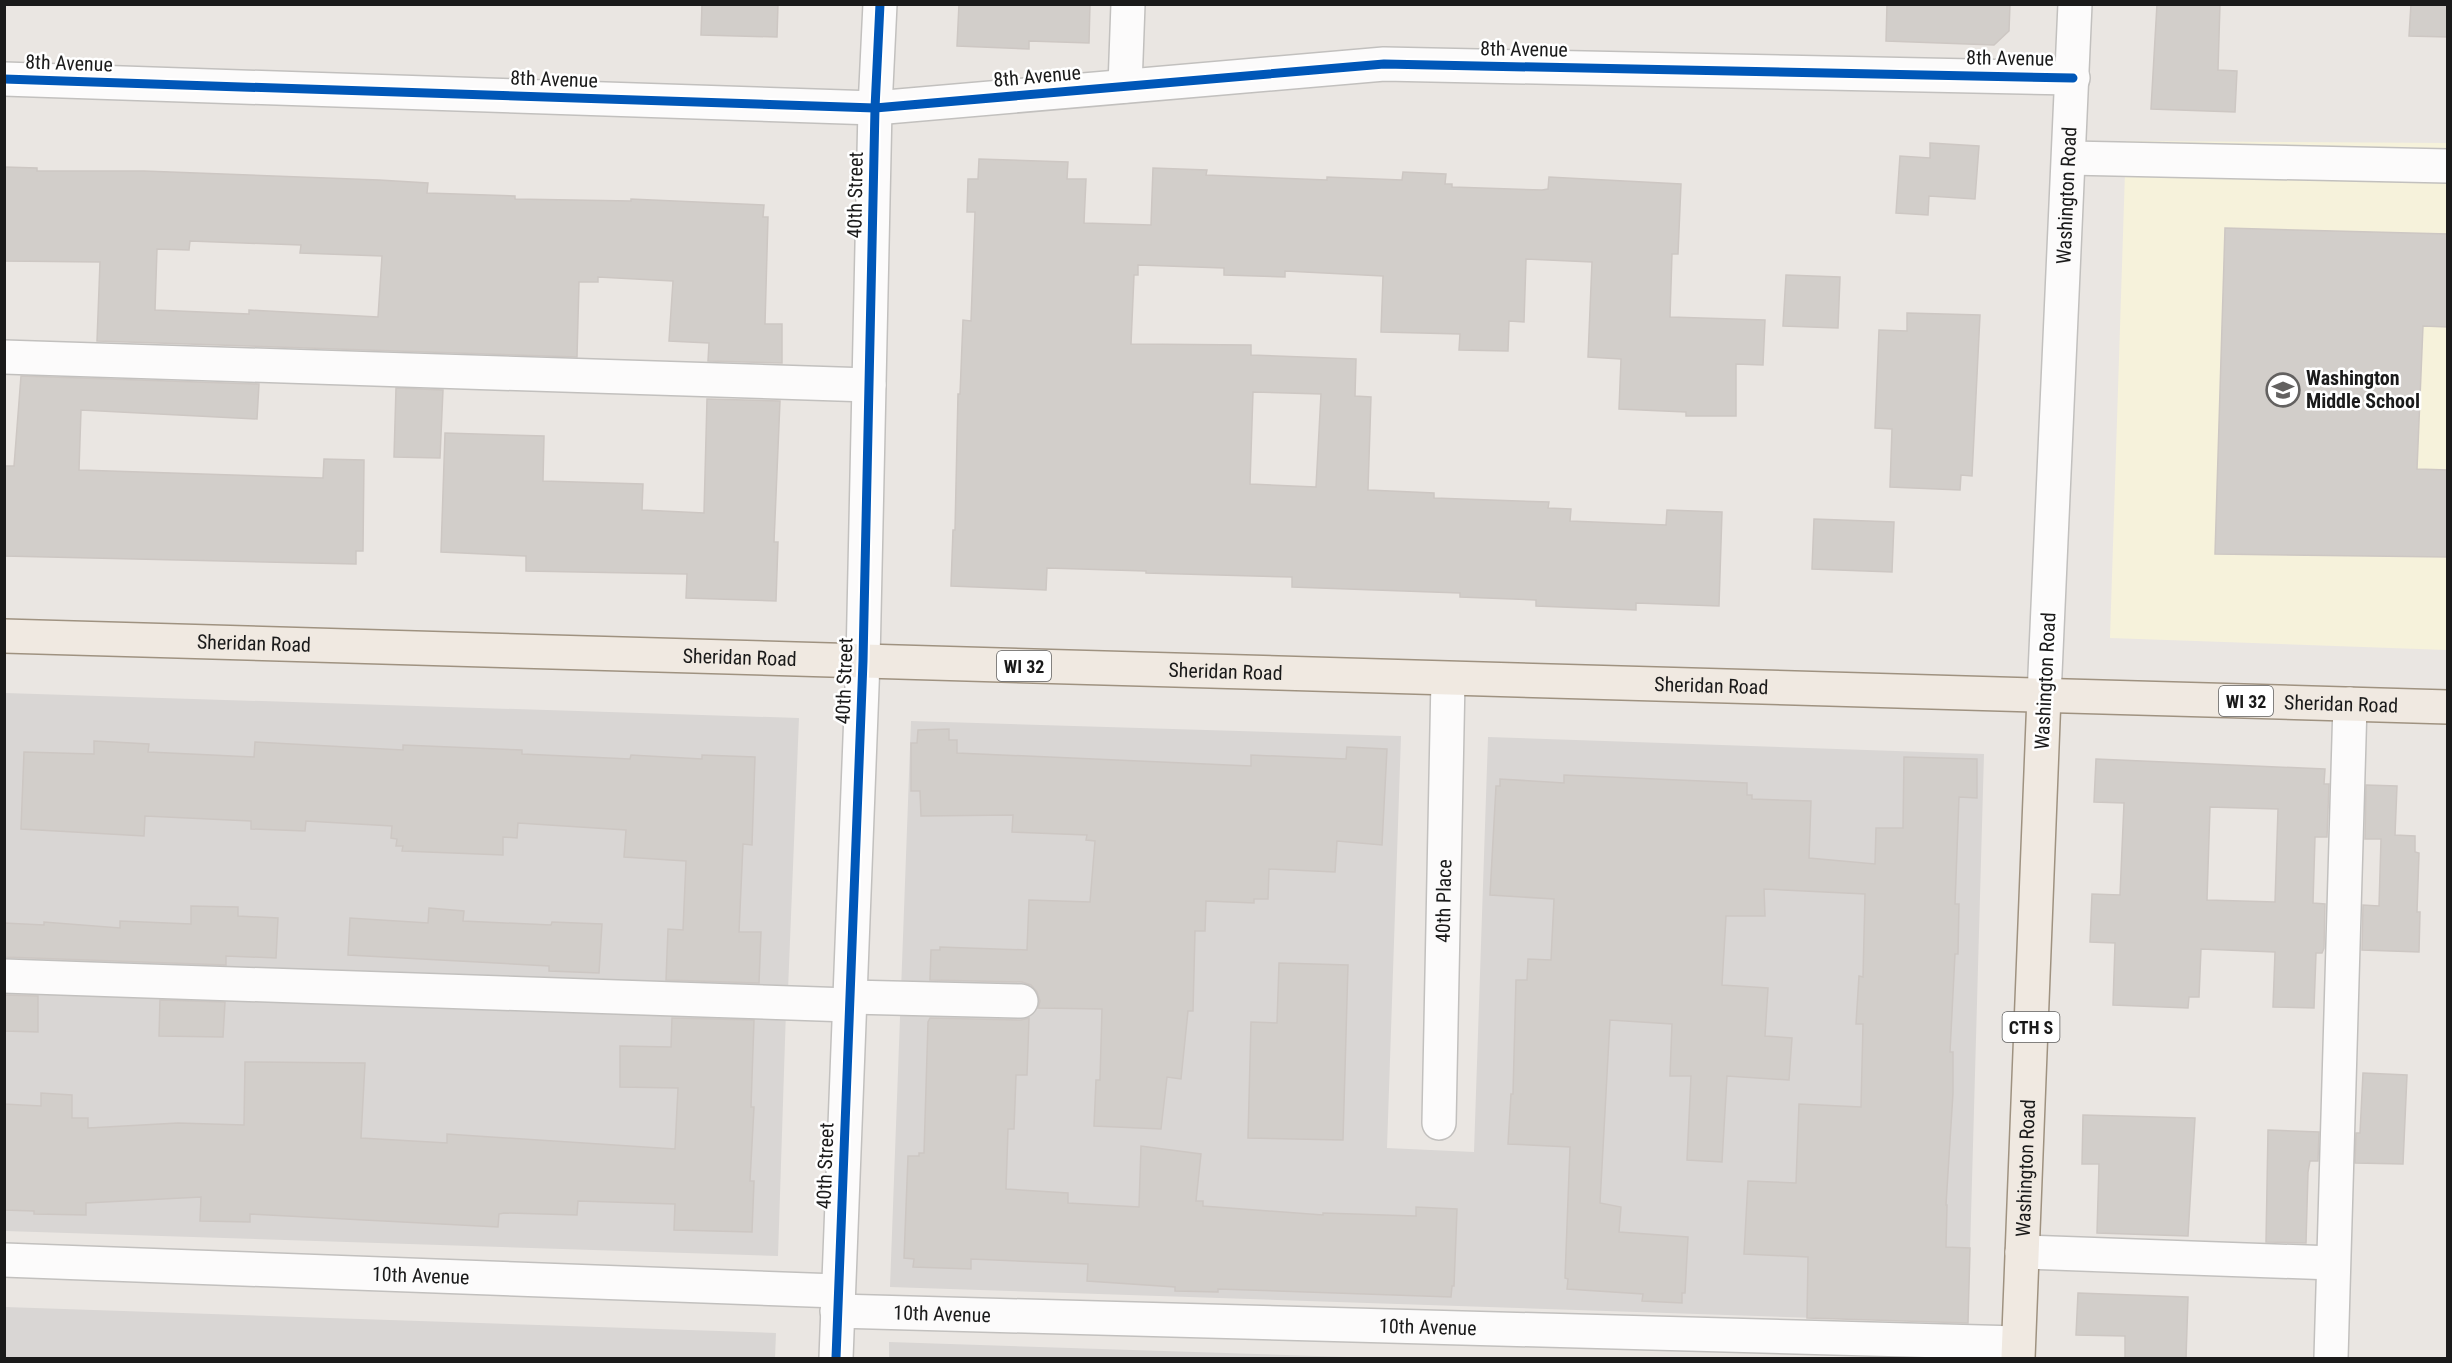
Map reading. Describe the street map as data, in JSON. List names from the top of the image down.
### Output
{
  "streets": {
    "main road": [
      "Washington Road",
      "Sheridan Road",
      "WI 32",
      "CTH S"
    ],
    "street": [
      "8th Avenue",
      "40th Street",
      "40th Place",
      "10th Avenue"
    ]
  },
  "crossings": [
    ["8th Avenue", "40th Street"],
    ["8th Avenue", "Washington Road"],
    ["40th Street", "Sheridan Road"],
    ["40th Street", "10th Avenue"],
    ["Washington Road", "Sheridan Road"],
    ["Washington Road", "10th Avenue"],
    ["Sheridan Road", "40th Place"]
  ],
  "places": {
    "school or university": ["Washington Middle School"]
  }
}
